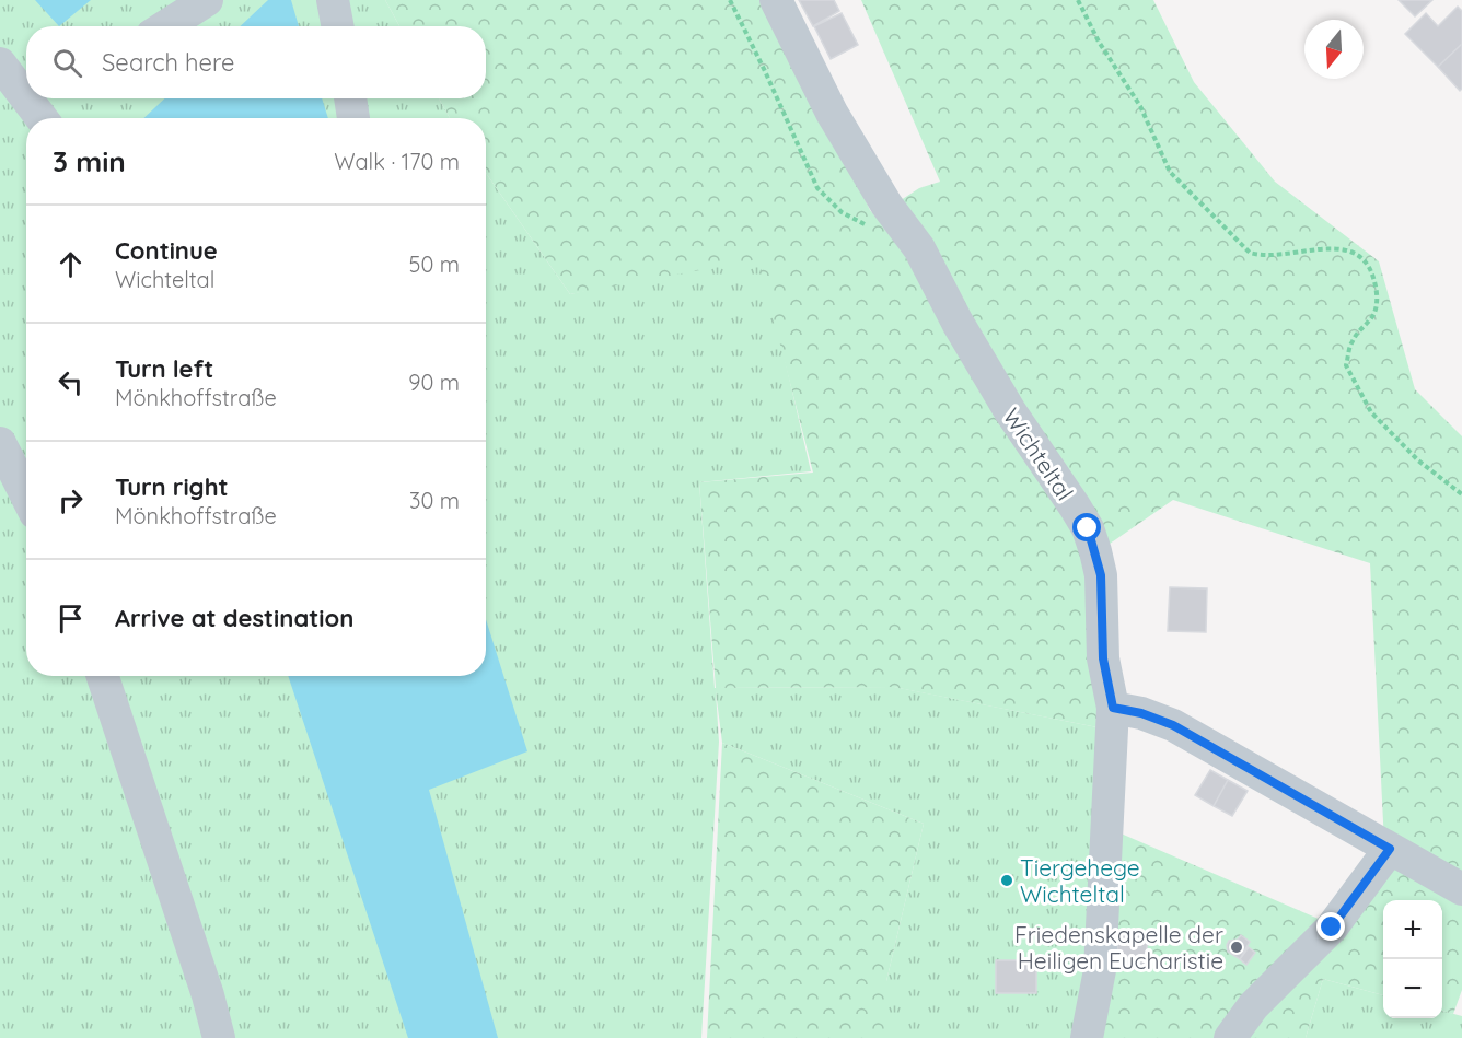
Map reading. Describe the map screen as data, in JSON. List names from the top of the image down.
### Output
{
  "streets": {
    "street": ["Wichteltal"]
  },
  "places": ["Tiergehege Wichteltal", "Friedenskapelle der Heiligen Eucharistie"],
  "north": "bottom",
  "page": {
    "search": "Search here",
    "heading": ["3 min", "Walk · 170 m"],
    "list": [
      ["Continue", "Wichteltal", "50 m"],
      ["Turn left", "Mönkhoffstraße", "90 m"],
      ["Turn right", "Mönkhoffstraße", "30 m"],
      "Arrive at destination"
    ],
    "map_buttons": ["+", "−"]
  }
}
